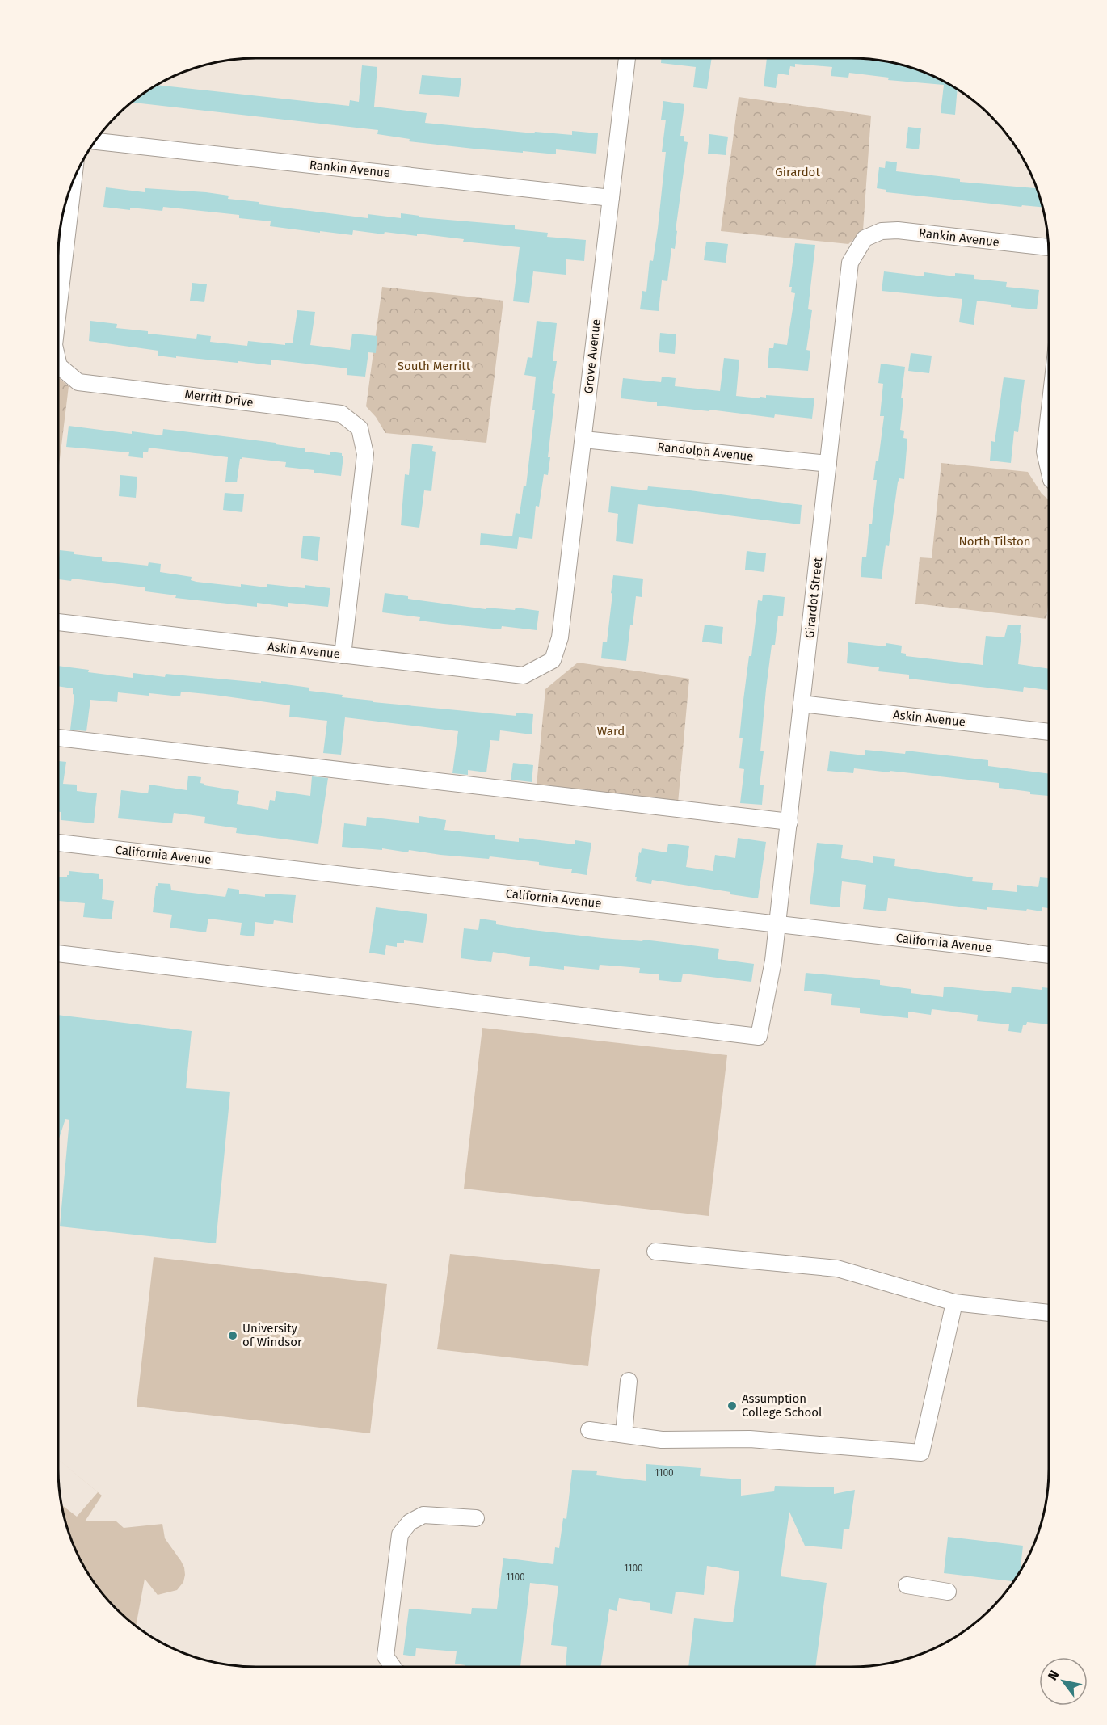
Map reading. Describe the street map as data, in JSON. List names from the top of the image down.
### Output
{
  "streets": {
    "street": [
      "Rankin Avenue",
      "Grove Avenue",
      "Merritt Drive",
      "Randolph Avenue",
      "Girardot Street",
      "Askin Avenue",
      "California Avenue"
    ]
  },
  "crossings": [
    ["Rankin Avenue", "Grove Avenue"],
    ["Rankin Avenue", "Girardot Street"],
    ["Grove Avenue", "Randolph Avenue"],
    ["Grove Avenue", "Askin Avenue"],
    ["Merritt Drive", "Askin Avenue"],
    ["Randolph Avenue", "Girardot Street"],
    ["Girardot Street", "Askin Avenue"],
    ["Girardot Street", "California Avenue"]
  ],
  "parks": [
    "Girardot",
    "South Merritt",
    "North Tilston",
    "Ward"
  ],
  "places": ["University of Windsor", "Assumption College School"],
  "house_numbers": ["1100", "1100", "1100"],
  "north": "top left"
}
